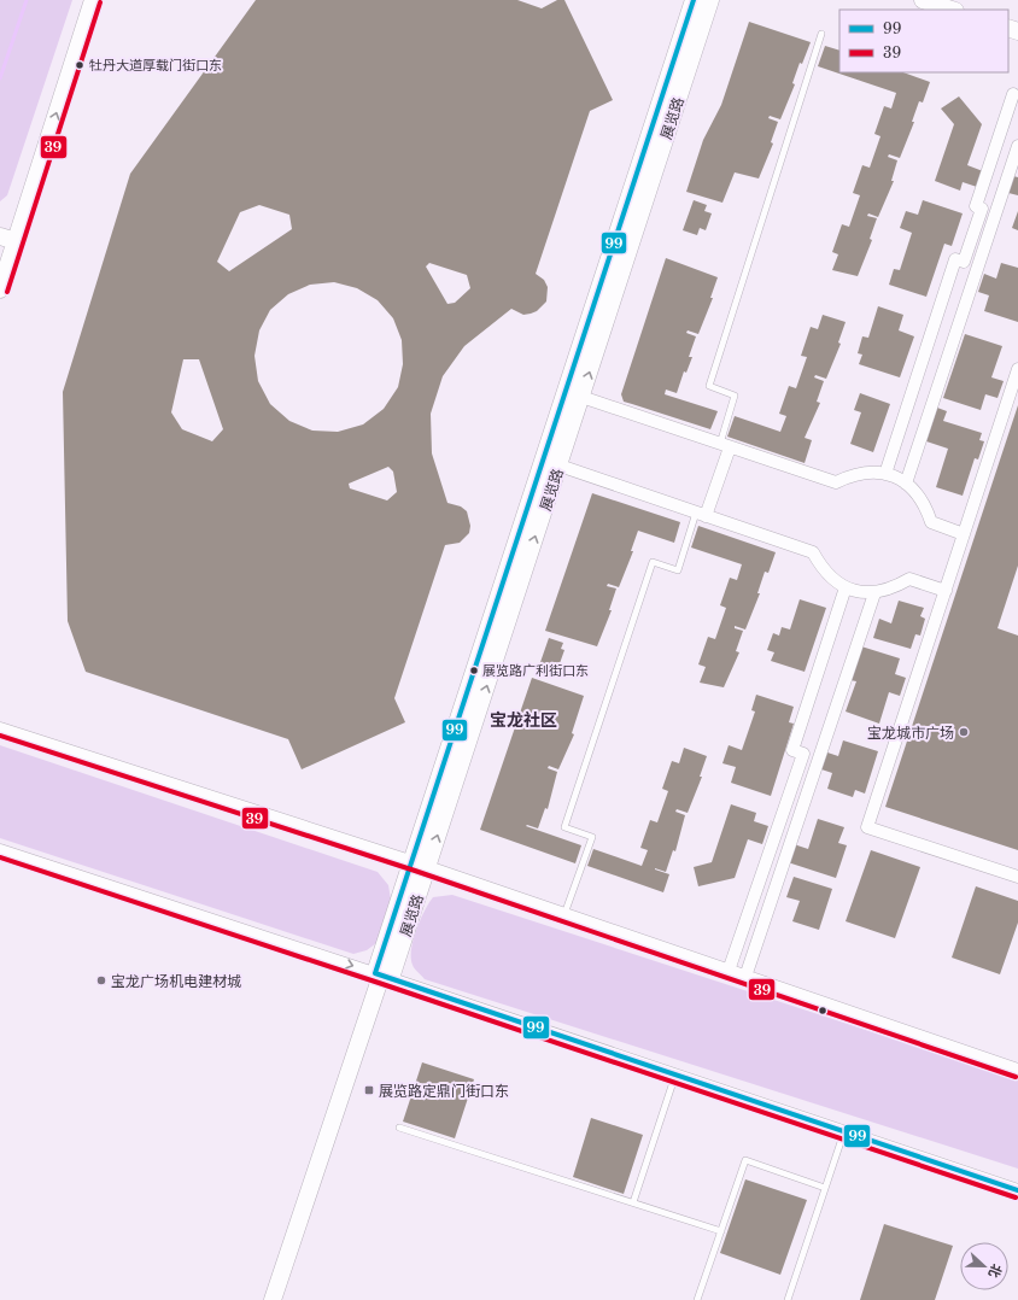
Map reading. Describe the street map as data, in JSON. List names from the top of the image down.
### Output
{
  "streets": {
    "street": ["展览路"]
  },
  "districts": ["宝龙社区"],
  "places": {
    "other": [
      "牡丹大道厚载门街口东",
      "展览路广利街口东",
      "宝龙城市广场",
      "宝龙广场机电建材城"
    ],
    "transit": ["展览路定鼎门街口东"]
  },
  "lines": ["transit line 99", "transit line 39"],
  "legend": ["99", "39"],
  "north": "right"
}
